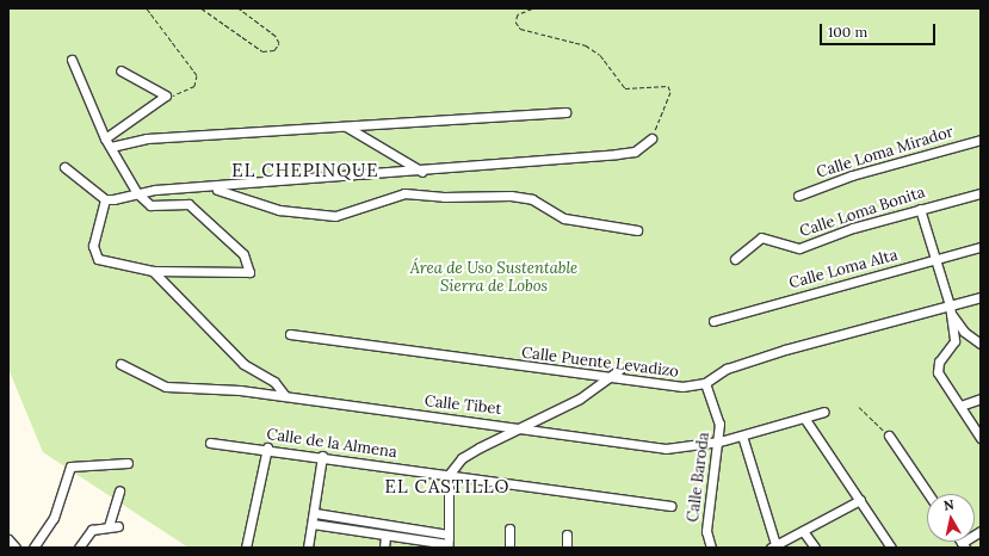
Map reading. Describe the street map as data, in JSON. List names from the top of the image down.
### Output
{
  "streets": {
    "street": [
      "Calle Loma Mirador",
      "Calle Loma Bonita",
      "Calle Loma Alta",
      "Calle Puente Levadizo",
      "Calle Tibet",
      "Calle de la Almena",
      "Calle Baroda"
    ]
  },
  "crossings": [
    ["Calle Puente Levadizo", "Calle Baroda"],
    ["Calle Tibet", "Calle Baroda"]
  ],
  "districts": ["EL CHEPINQUE", "EL CASTILLO"],
  "parks": ["Área de Uso Sustentable Sierra de Lobos"],
  "scale_bar": "100 m",
  "north": "top"
}
